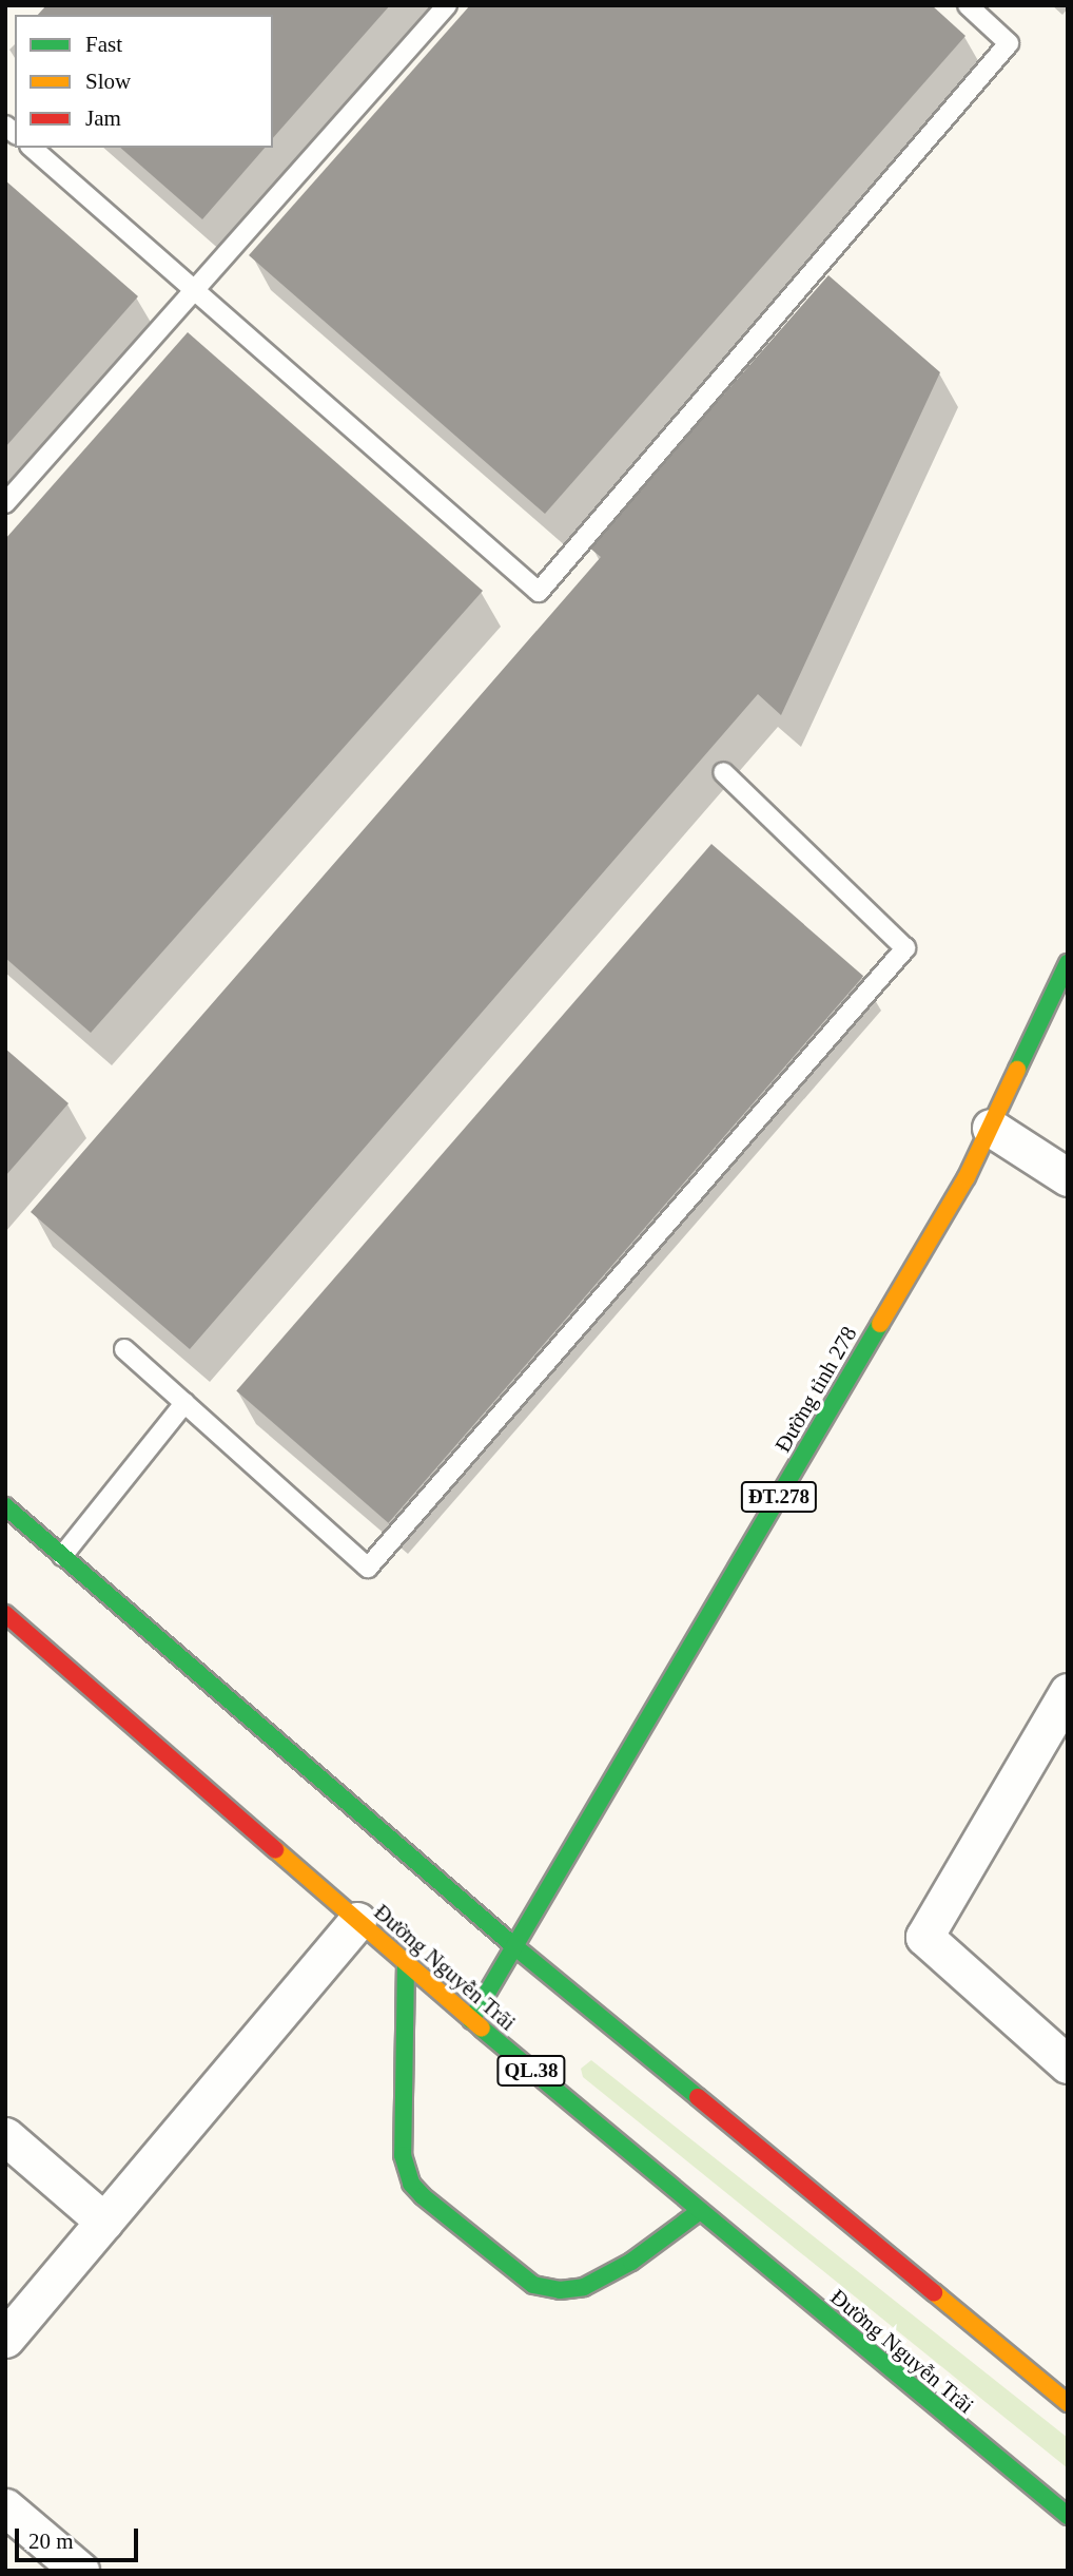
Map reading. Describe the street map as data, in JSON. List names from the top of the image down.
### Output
{
  "streets": {
    "main road": [
      "Đường tỉnh 278",
      "ĐT.278",
      "Đường Nguyễn Trãi",
      "QL.38"
    ]
  },
  "crossings": [
    ["Đường tỉnh 278", "Đường Nguyễn Trãi"]
  ],
  "legend": ["Fast", "Slow", "Jam"],
  "scale_bar": "20 m"
}
